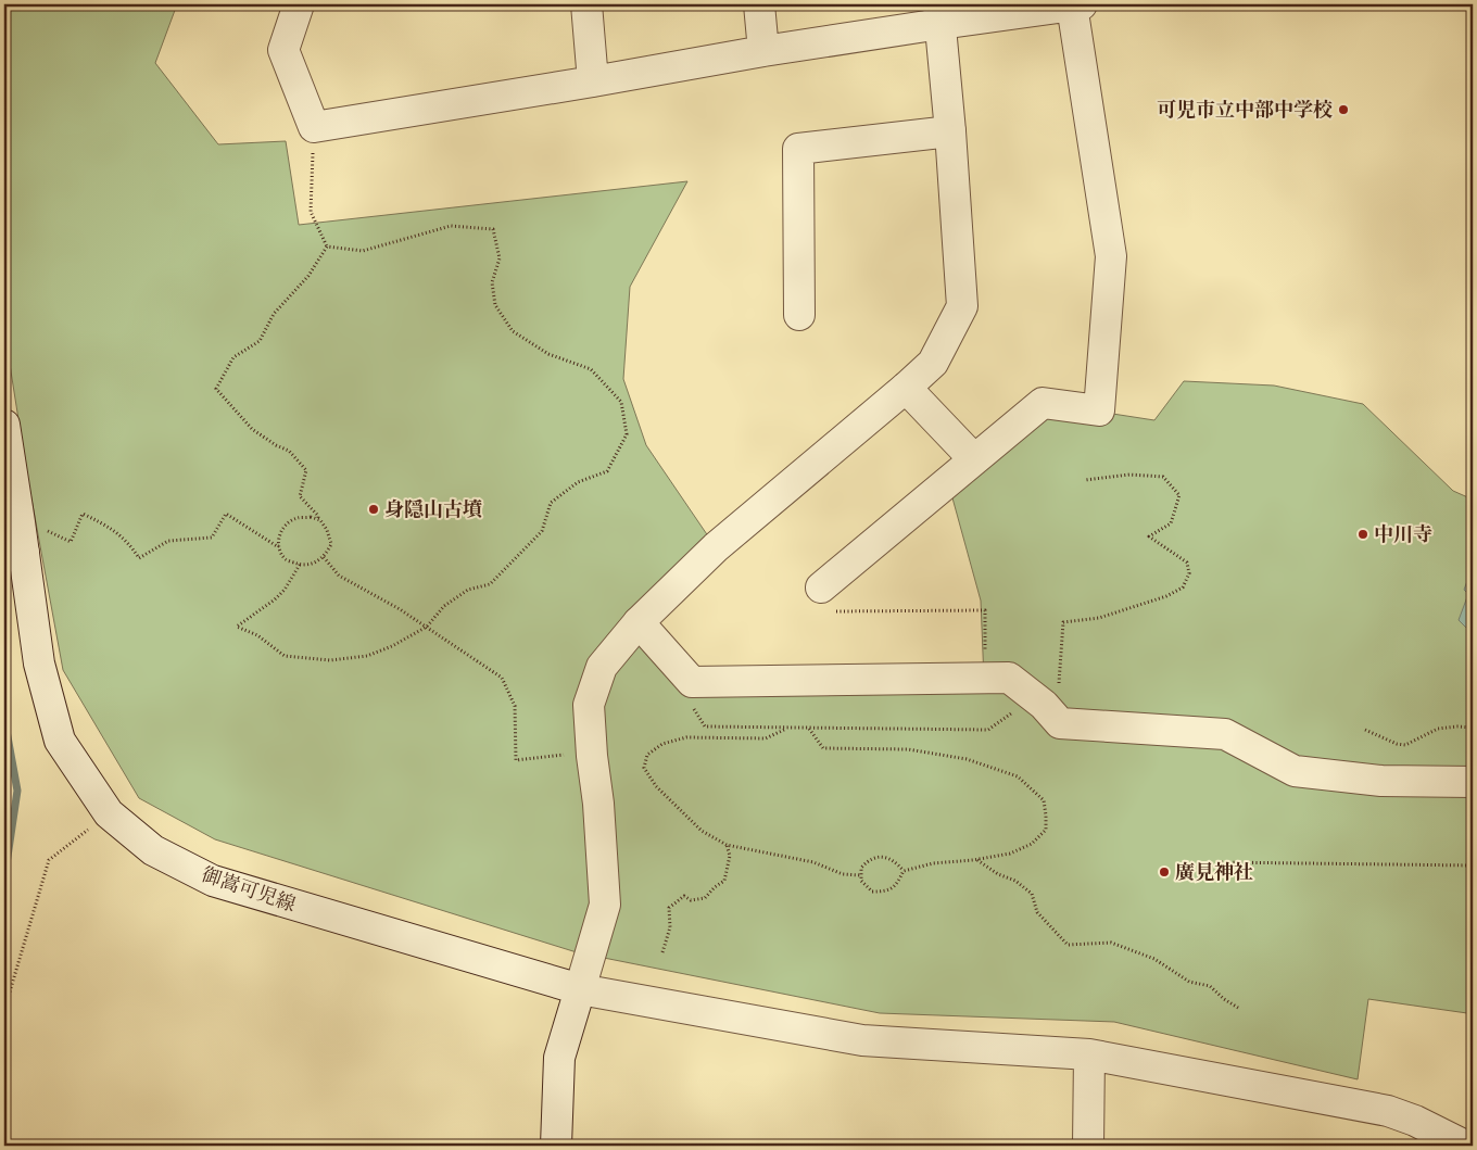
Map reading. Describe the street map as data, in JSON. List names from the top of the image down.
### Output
{
  "streets": {
    "street": ["御嵩可児線"]
  },
  "places": [
    "可児市立中部中学校",
    "身隠山古墳",
    "中川寺",
    "廣見神社"
  ]
}
